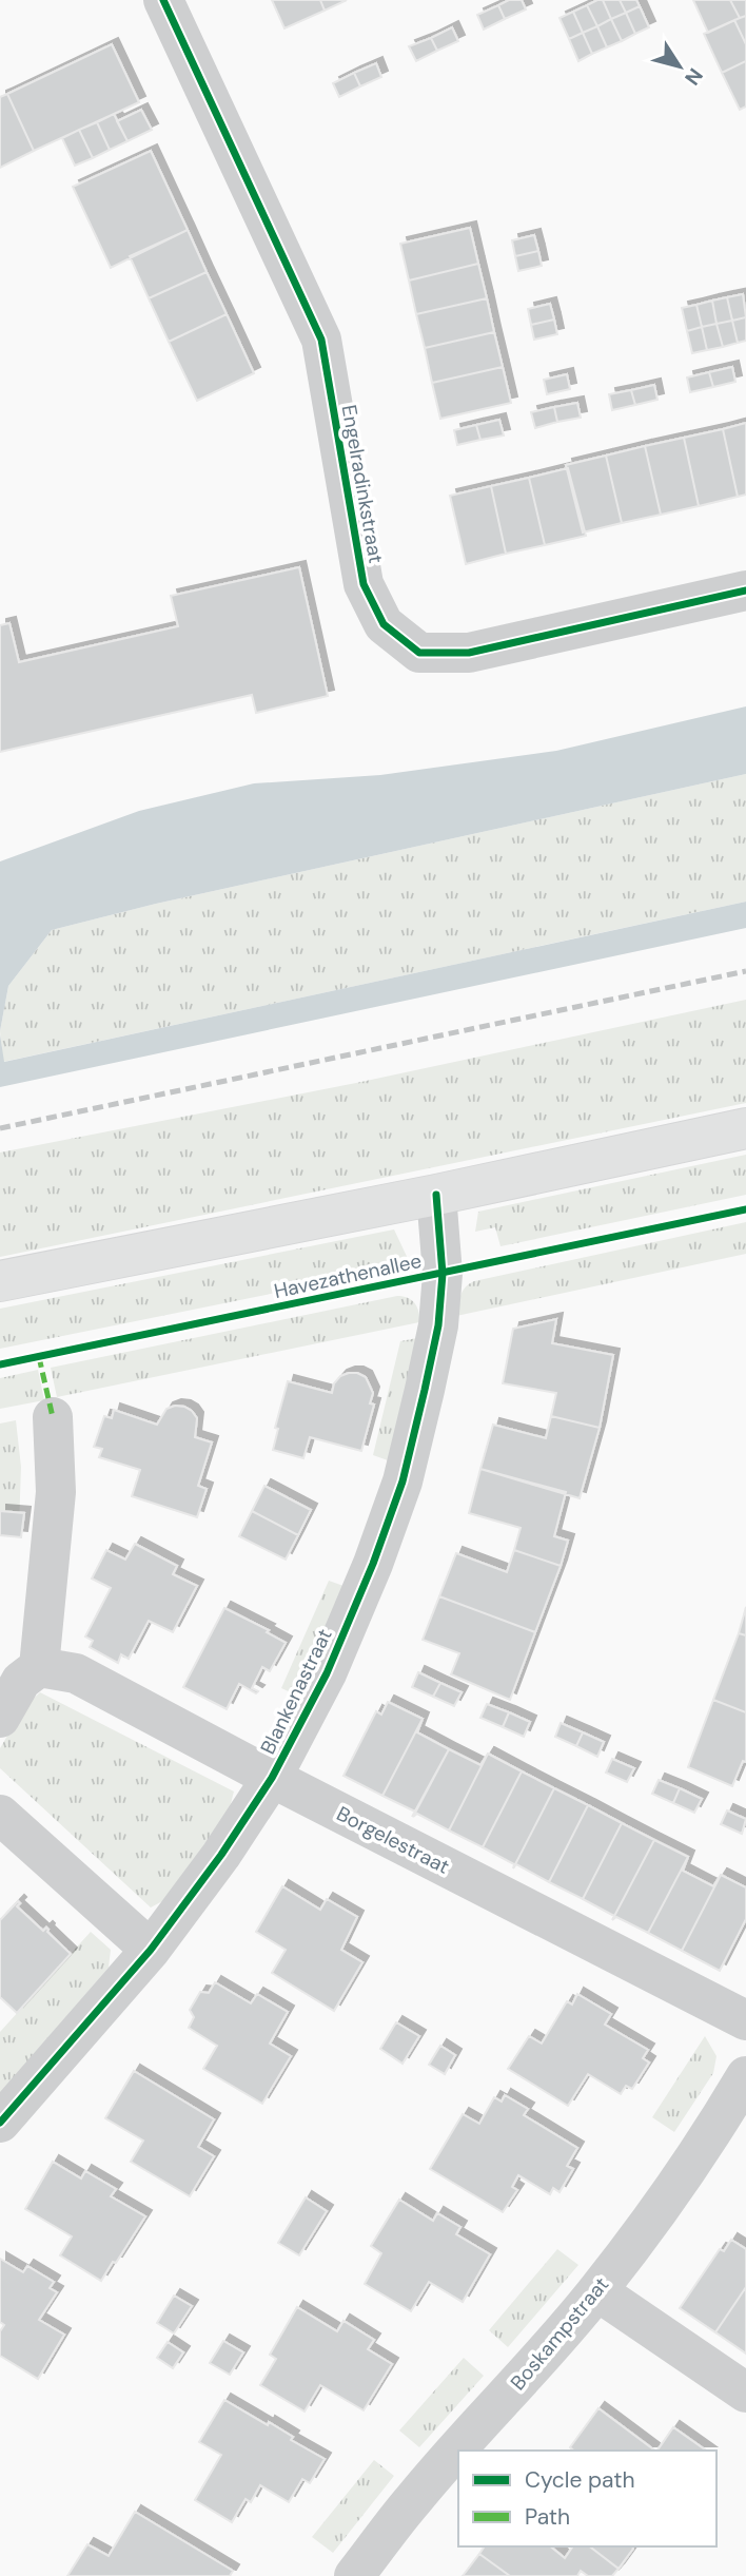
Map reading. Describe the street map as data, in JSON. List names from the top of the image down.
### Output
{
  "streets": {
    "street": [
      "Engelradinkstraat",
      "Blankenastraat",
      "Borgelestraat",
      "Boskampstraat"
    ],
    "cycle path": ["Havezathenallee"]
  },
  "crossings": [
    ["Blankenastraat", "Borgelestraat"]
  ],
  "legend": ["Cycle path", "Path"],
  "north": "bottom right"
}
